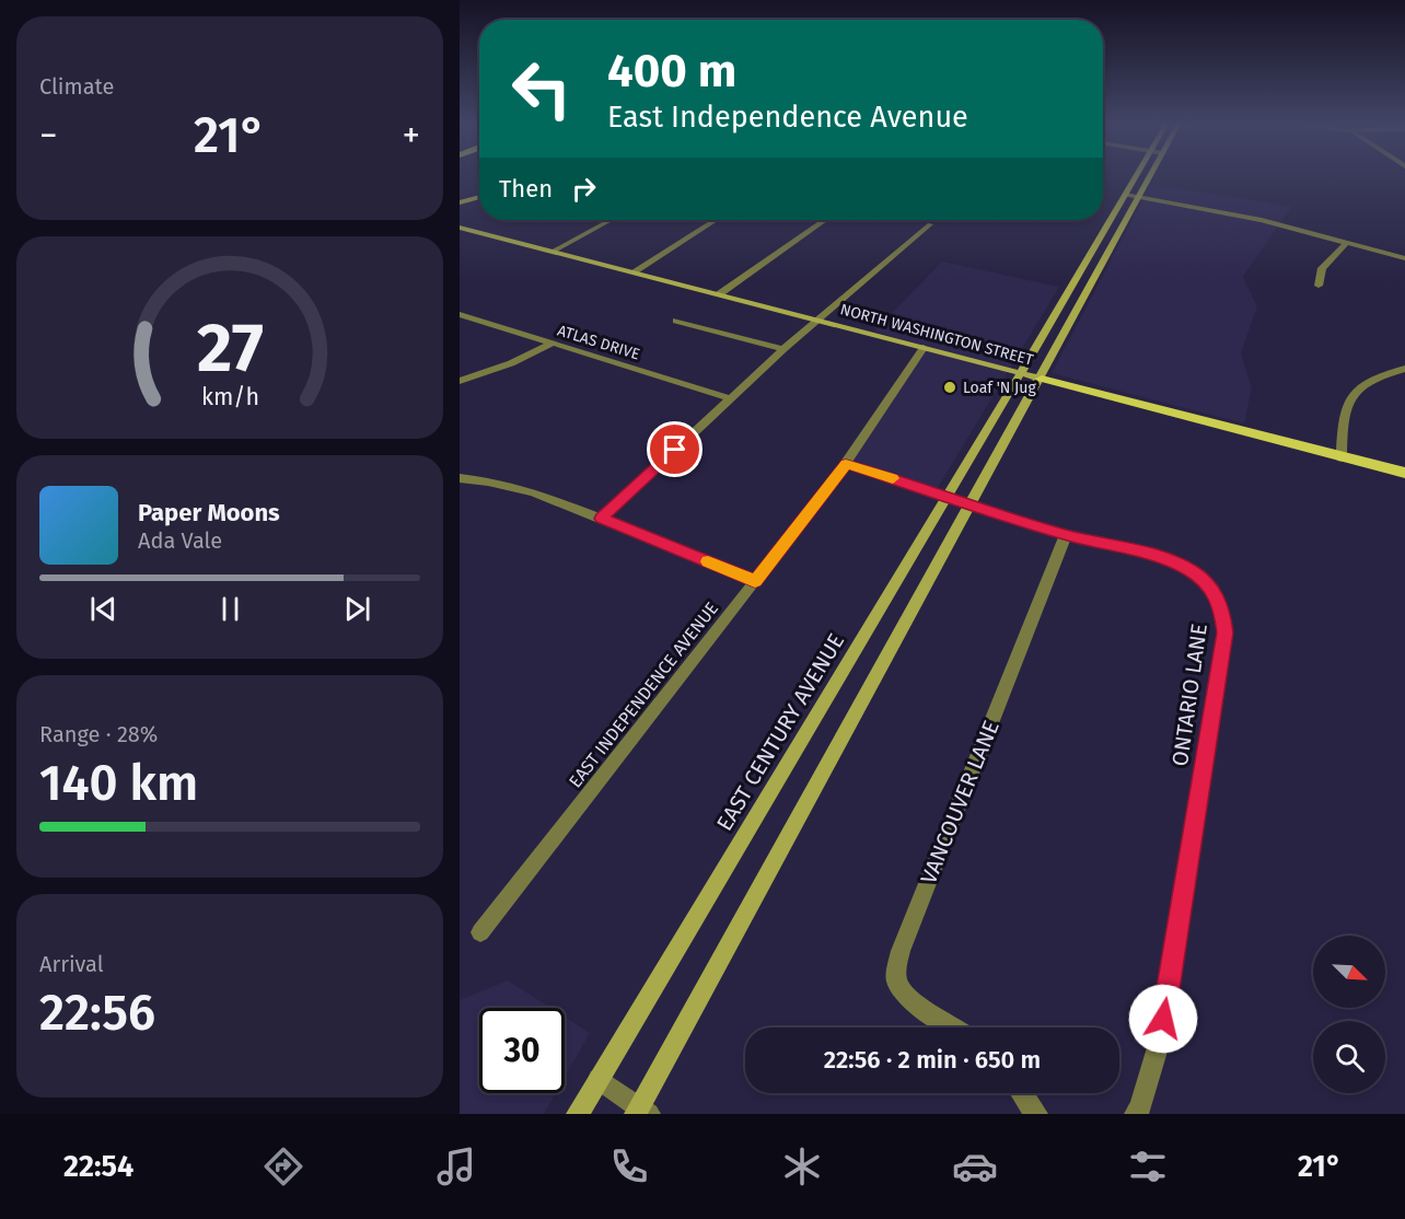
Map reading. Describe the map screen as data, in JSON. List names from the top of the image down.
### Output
{
  "streets": {
    "main road": ["NORTH WASHINGTON STREET", "EAST CENTURY AVENUE"],
    "street": [
      "ATLAS DRIVE",
      "EAST INDEPENDENCE AVENUE",
      "ONTARIO LANE",
      "VANCOUVER LANE"
    ]
  },
  "crossings": [
    ["NORTH WASHINGTON STREET", "EAST INDEPENDENCE AVENUE"],
    ["NORTH WASHINGTON STREET", "EAST CENTURY AVENUE"],
    ["EAST INDEPENDENCE AVENUE", "ONTARIO LANE"],
    ["ONTARIO LANE", "EAST CENTURY AVENUE"],
    ["ONTARIO LANE", "VANCOUVER LANE"]
  ],
  "places": ["Loaf 'N Jug"],
  "north": "bottom right",
  "page": {
    "tile": [
      "Climate",
      ["Range · 28%", "140 km"],
      ["Arrival", "22:56"]
    ],
    "turn": ["400 m", "East Independence Avenue"],
    "heat": ["−", "21°", "+"],
    "then": "Then",
    "song": ["Paper Moons", "Ada Vale"],
    "limit": "30",
    "trip": "22:56 · 2 min · 650 m",
    "tabs": ["22:54", "21°"],
    "gauge": ["27", "km/h"]
  }
}
